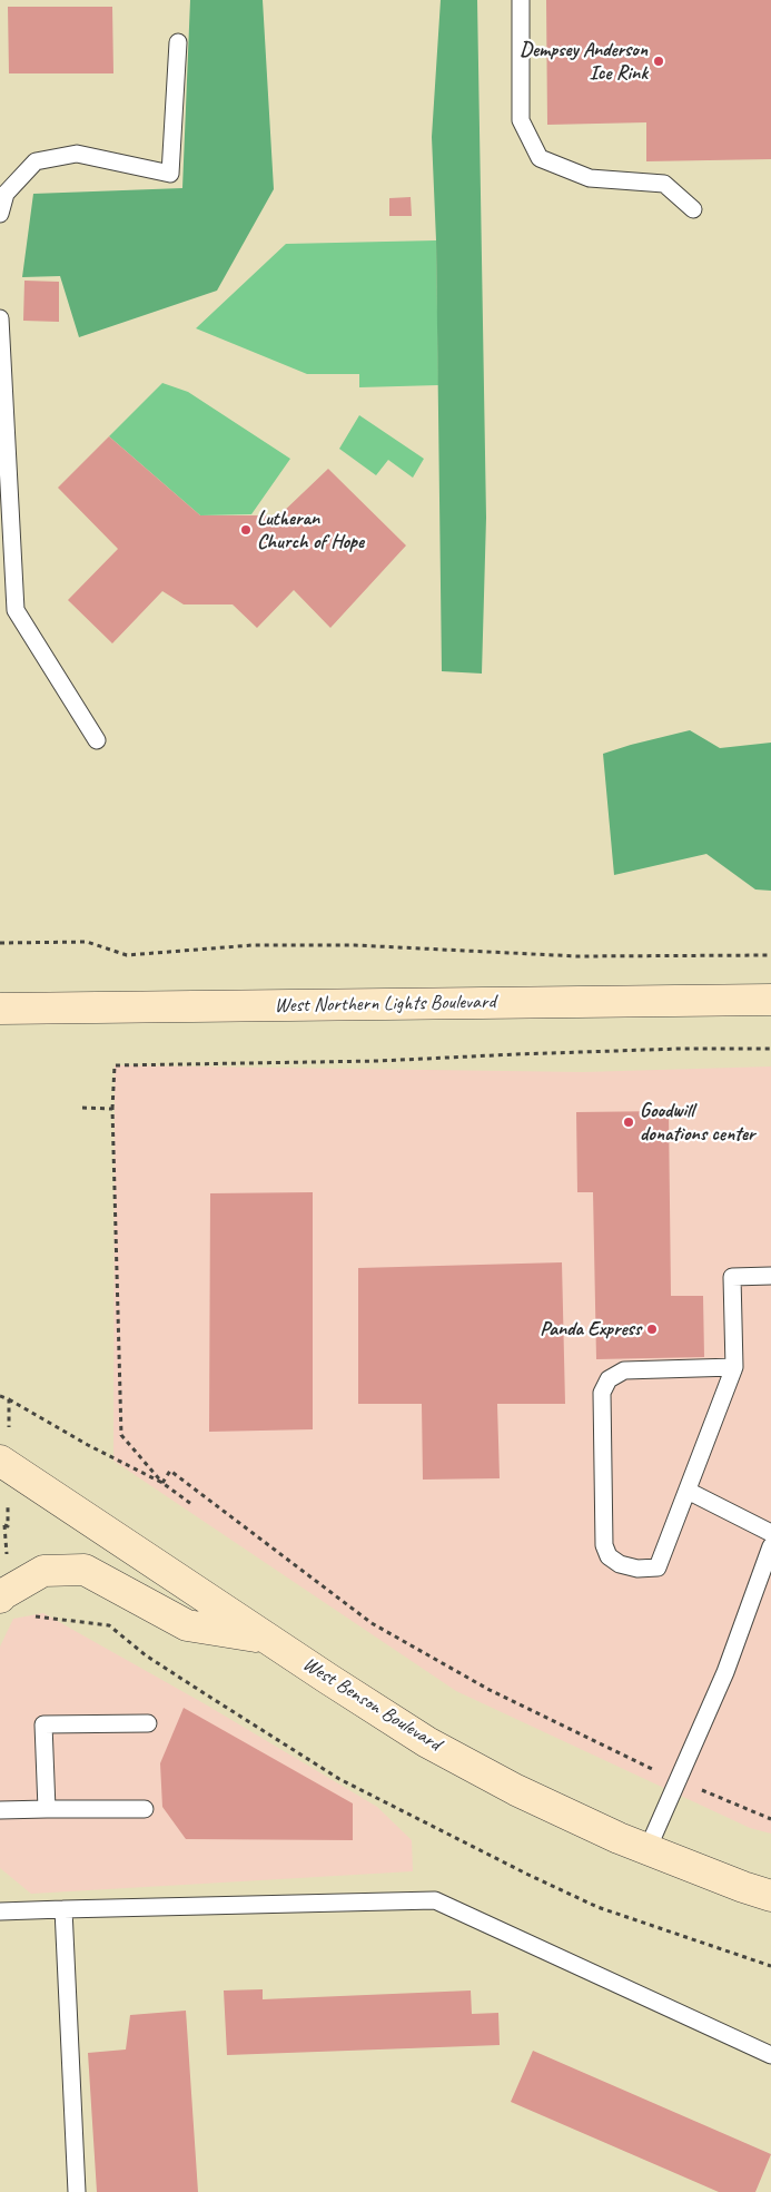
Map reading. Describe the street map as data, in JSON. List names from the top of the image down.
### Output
{
  "streets": {
    "main road": ["West Northern Lights Boulevard", "West Benson Boulevard"]
  },
  "places": [
    "Dempsey Anderson Ice Rink",
    "Lutheran Church of Hope",
    "Goodwill donations center",
    "Panda Express"
  ]
}
